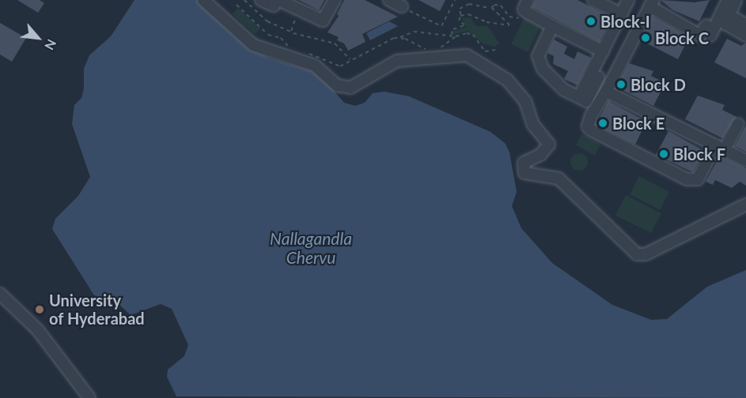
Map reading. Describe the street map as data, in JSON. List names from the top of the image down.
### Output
{
  "water": ["Nallagandla Chervu"],
  "places": [
    "Block-I",
    "Block C",
    "Block D",
    "Block E",
    "Block F",
    "University of Hyderabad"
  ],
  "north": "bottom right"
}
